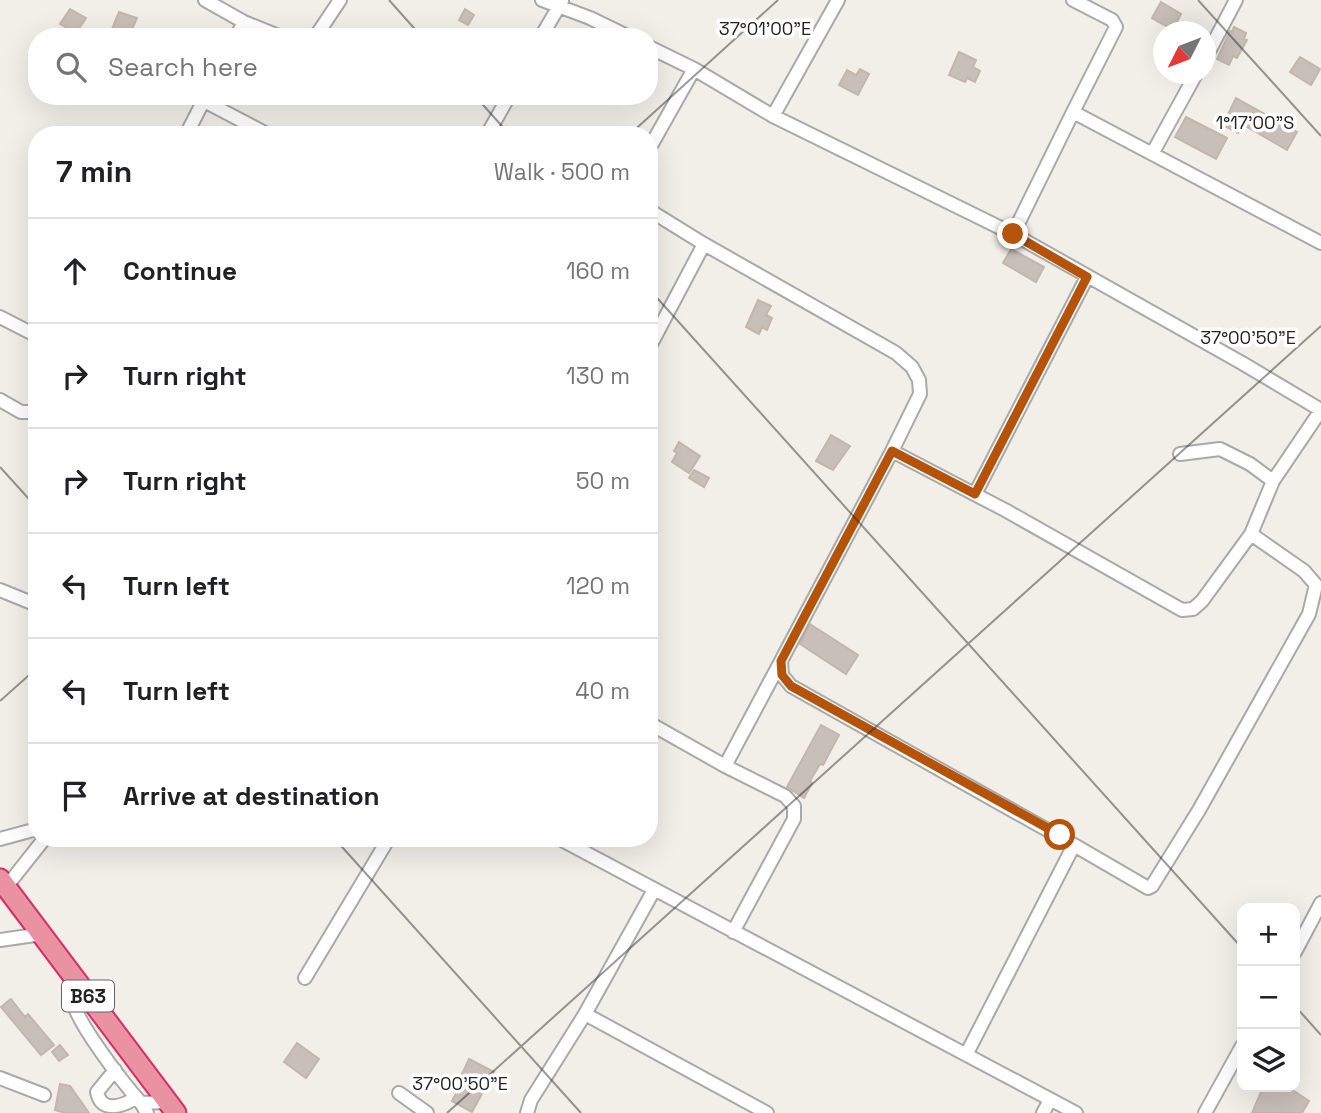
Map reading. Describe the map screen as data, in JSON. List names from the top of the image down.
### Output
{
  "streets": {
    "highway": ["B63"]
  },
  "north": "bottom left",
  "page": {
    "search": "Search here",
    "heading": ["7 min", "Walk · 500 m"],
    "list": [
      ["Continue", "160 m"],
      ["Turn right", "130 m"],
      ["Turn right", "50 m"],
      ["Turn left", "120 m"],
      ["Turn left", "40 m"],
      "Arrive at destination"
    ],
    "map_buttons": ["+", "−"]
  },
  "coordinates": ["37°01'00\"E", "1°17'00\"S", "37°00'50\"E"]
}
